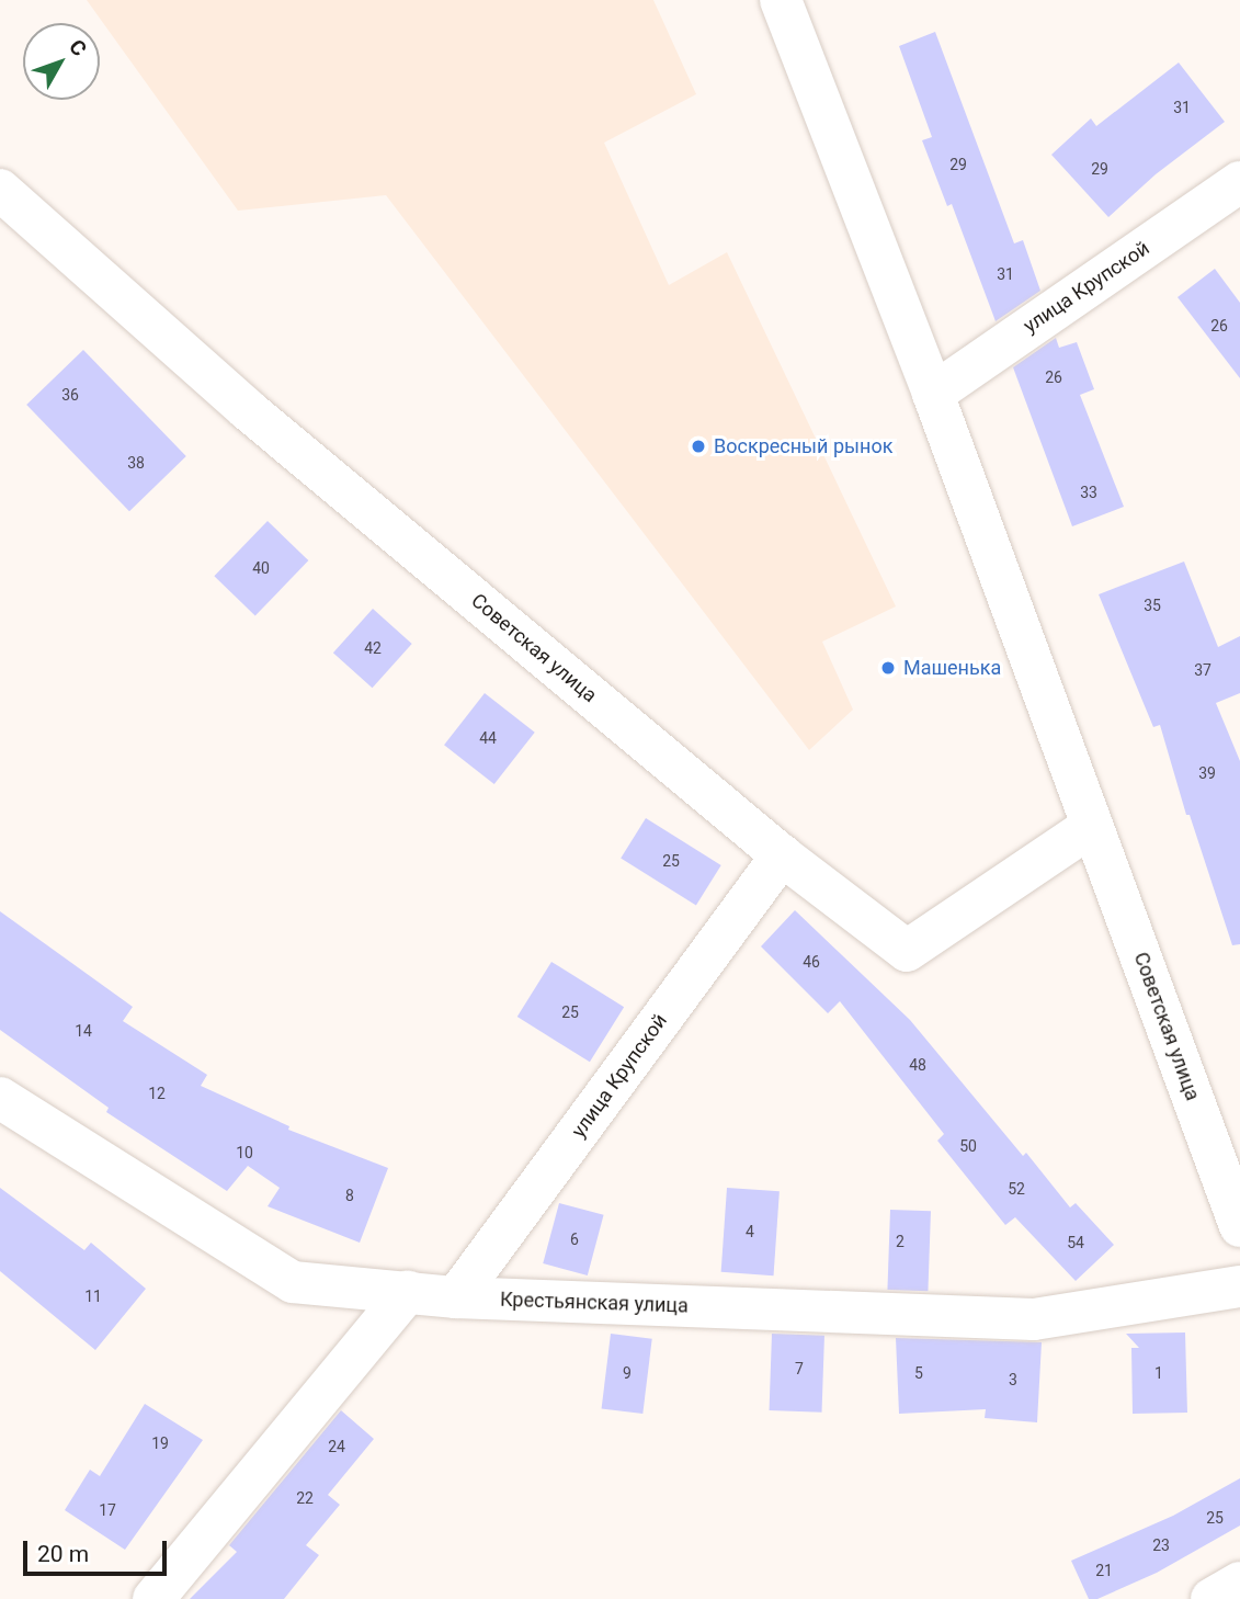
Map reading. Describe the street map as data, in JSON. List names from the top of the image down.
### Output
{
  "streets": {
    "street": ["улица Крупской", "Советская улица", "Крестьянская улица"]
  },
  "crossings": [
    ["улица Крупской", "Советская улица"],
    ["улица Крупской", "Крестьянская улица"]
  ],
  "places": ["Воскресный рынок", "Машенька"],
  "house_numbers": [
    "31",
    "29",
    "29",
    "31",
    "26",
    "26",
    "36",
    "38",
    "33",
    "40",
    "35",
    "42",
    "37",
    "44",
    "39",
    "25",
    "46",
    "25",
    "14",
    "48",
    "12",
    "50",
    "10",
    "52",
    "8",
    "4",
    "6",
    "2",
    "54",
    "11",
    "7",
    "9",
    "5",
    "1",
    "3",
    "19",
    "24",
    "22",
    "17",
    "25",
    "23",
    "21"
  ],
  "scale_bar": "20 m",
  "north": "top right"
}
